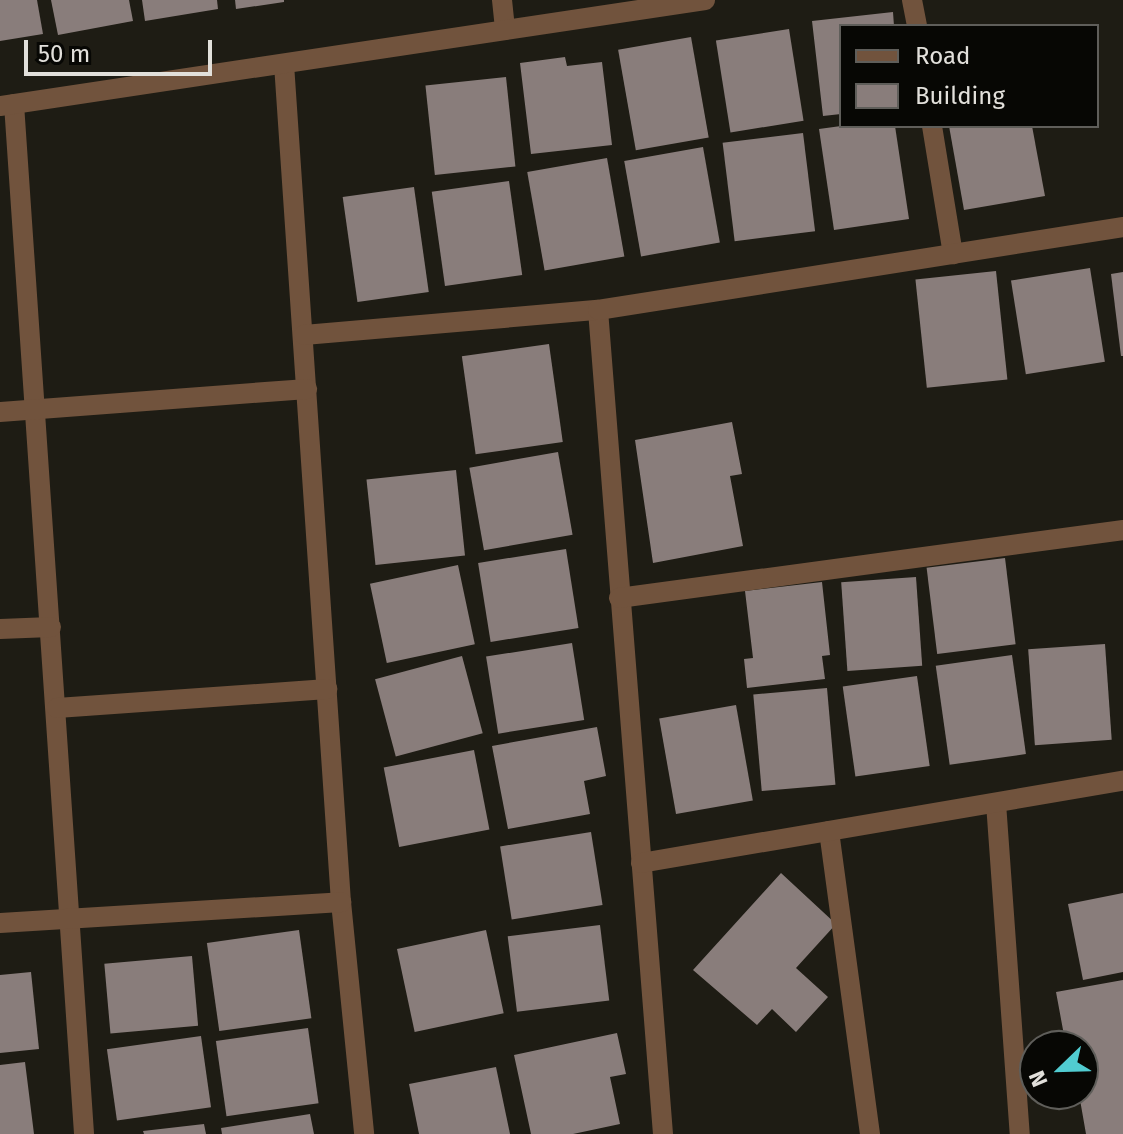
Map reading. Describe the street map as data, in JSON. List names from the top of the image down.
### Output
{
  "legend": ["Road", "Building"],
  "scale_bar": "50 m",
  "north": "bottom left"
}
